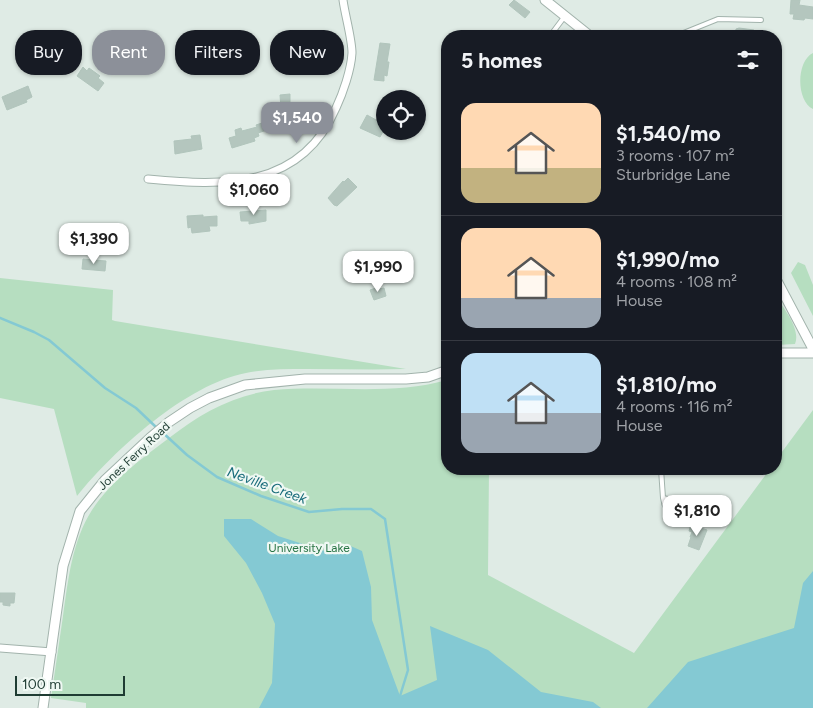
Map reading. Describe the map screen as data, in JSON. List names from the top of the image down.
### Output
{
  "streets": {
    "street": ["Jones Ferry Road"]
  },
  "water": ["Neville Creek"],
  "parks": ["University Lake"],
  "scale_bar": "100 m",
  "page": {
    "chip": [
      "Buy",
      "Rent",
      "Filters",
      "New"
    ],
    "heading": "5 homes",
    "list": [
      {
        "name": "$1,540/mo",
        "note": "3 rooms · 107 m² · Sturbridge Lane"
      },
      {
        "name": "$1,990/mo",
        "note": "4 rooms · 108 m² · House"
      },
      {
        "name": "$1,810/mo",
        "note": "4 rooms · 116 m² · House"
      }
    ],
    "price": [
      "$1,540",
      "$1,060",
      "$1,390",
      "$1,990",
      "$1,810"
    ],
    "scale": "100 m"
  }
}
